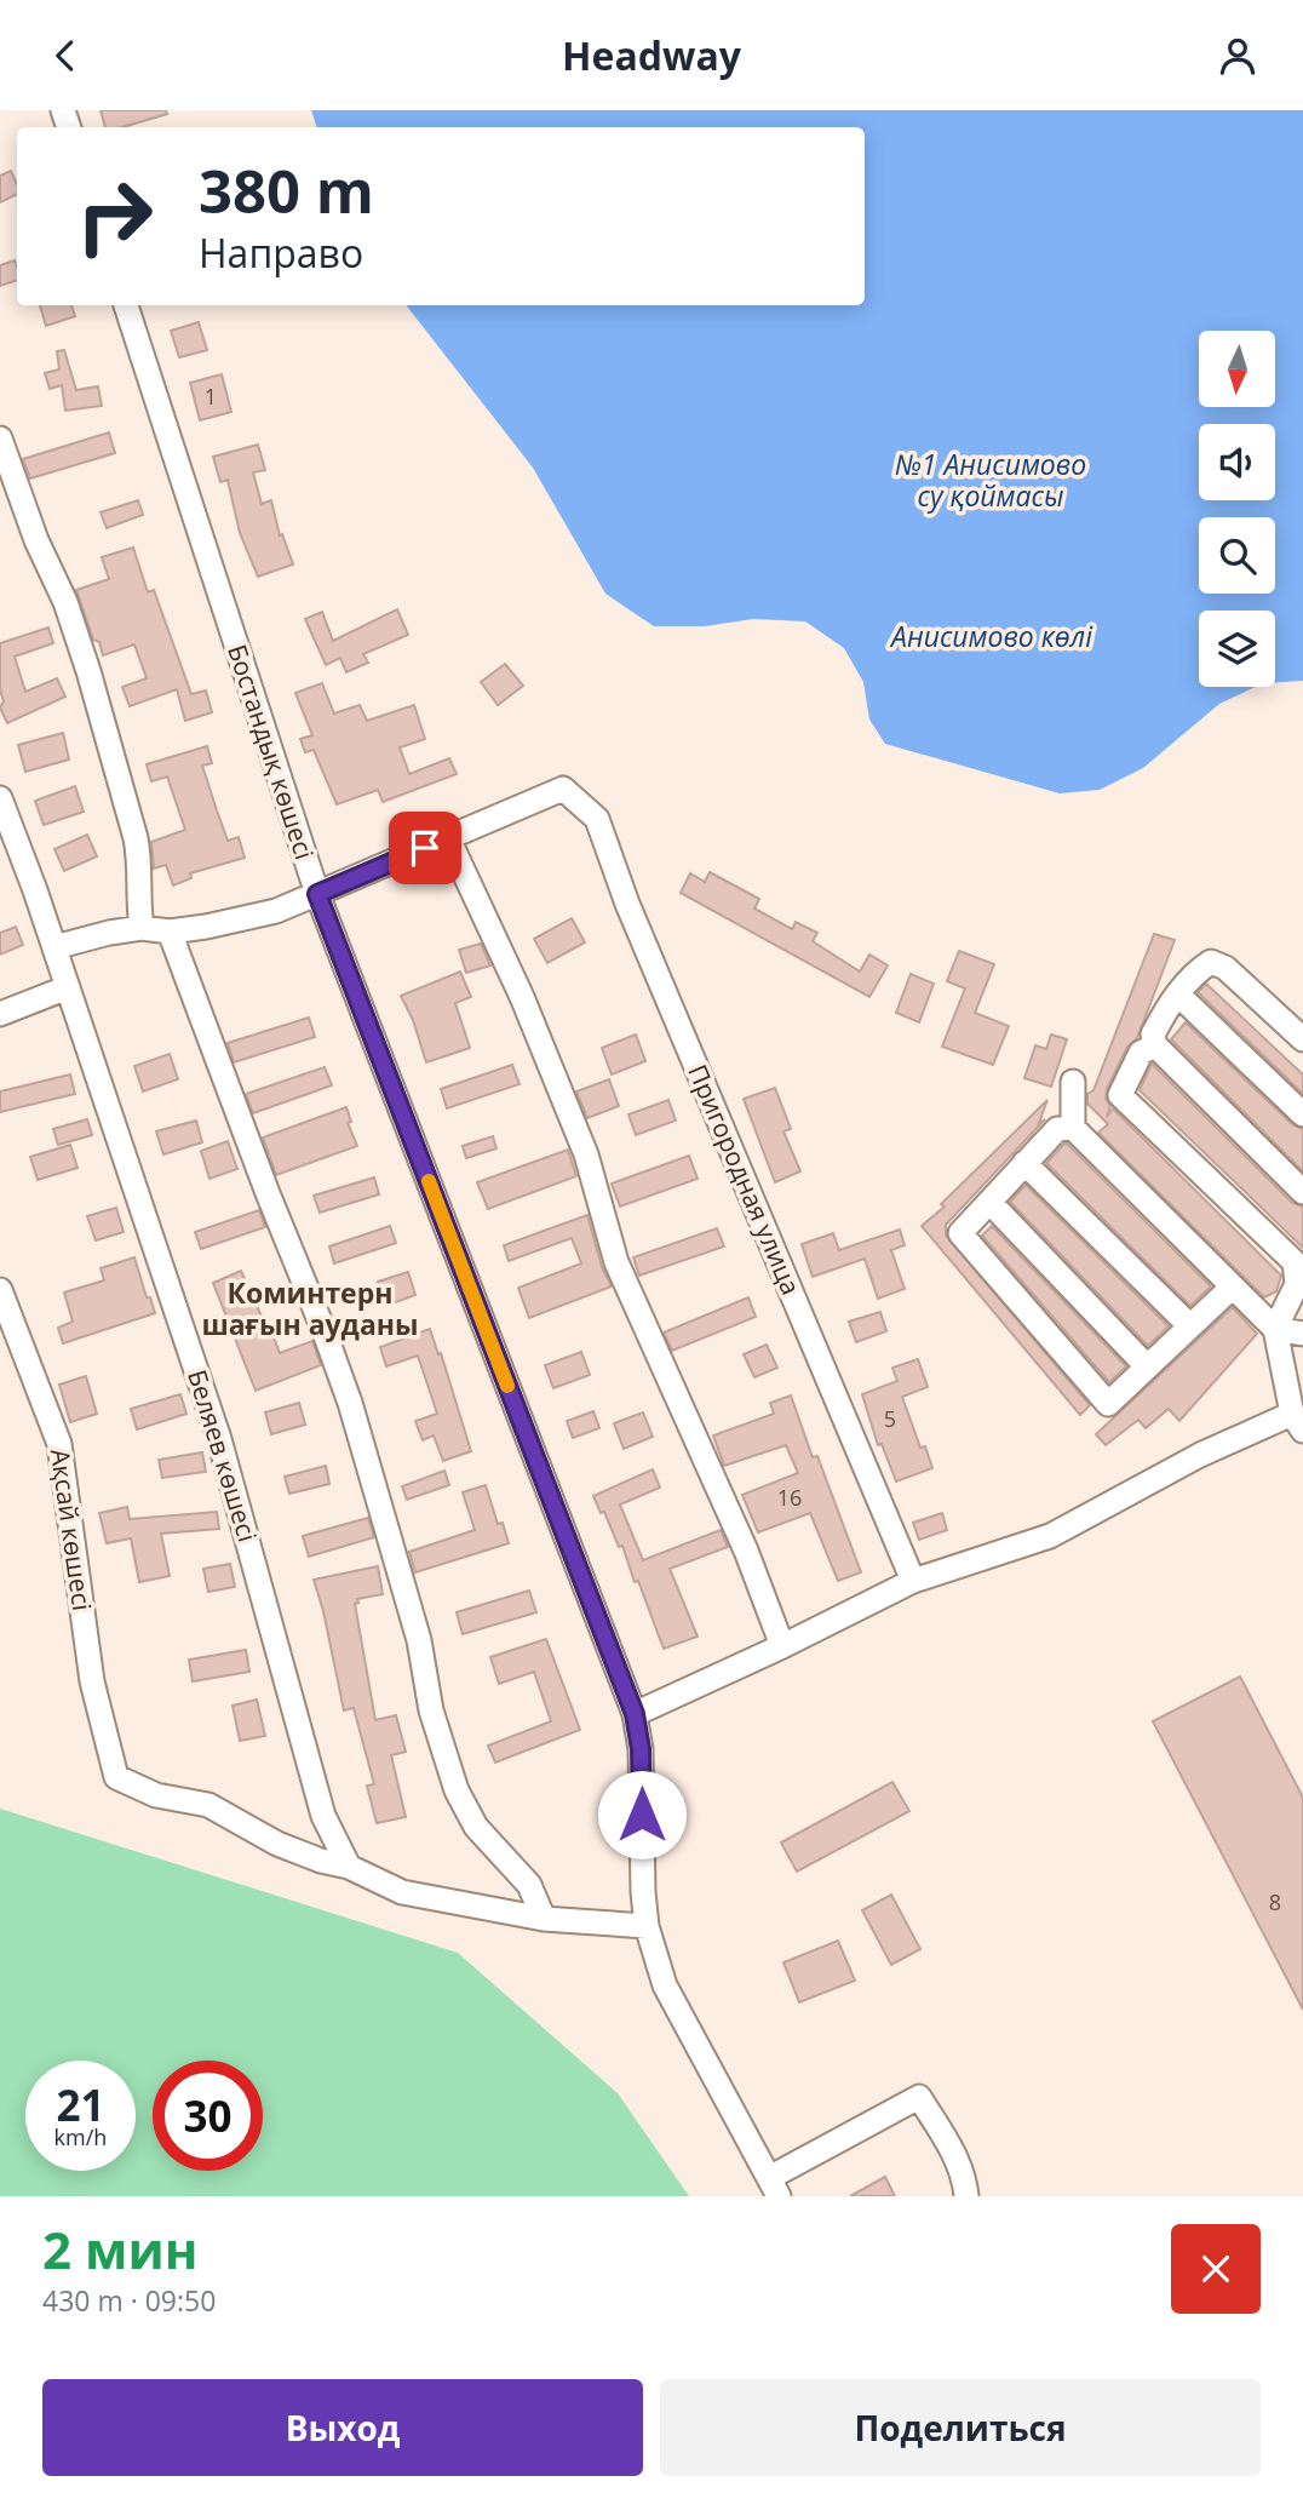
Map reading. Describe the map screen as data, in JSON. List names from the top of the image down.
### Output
{
  "streets": {
    "street": [
      "Бостандық көшесі",
      "Пригородная улица",
      "Беляев көшесі",
      "Ақсай көшесі"
    ]
  },
  "crossings": [
    ["Беляев көшесі", "Ақсай көшесі"]
  ],
  "districts": ["Коминтерн шағын ауданы"],
  "water": ["№1 Анисимово су қоймасы", "Анисимово көлі"],
  "house_numbers": [
    "1",
    "5",
    "16",
    "8"
  ],
  "north": "bottom",
  "page": {
    "header": "Headway",
    "turn": ["380 m", "Направо"],
    "speed": "21 km/h",
    "limit": "30",
    "heading": ["2 мин", "430 m · 09:50"],
    "buttons": ["Выход", "Поделиться"]
  }
}
